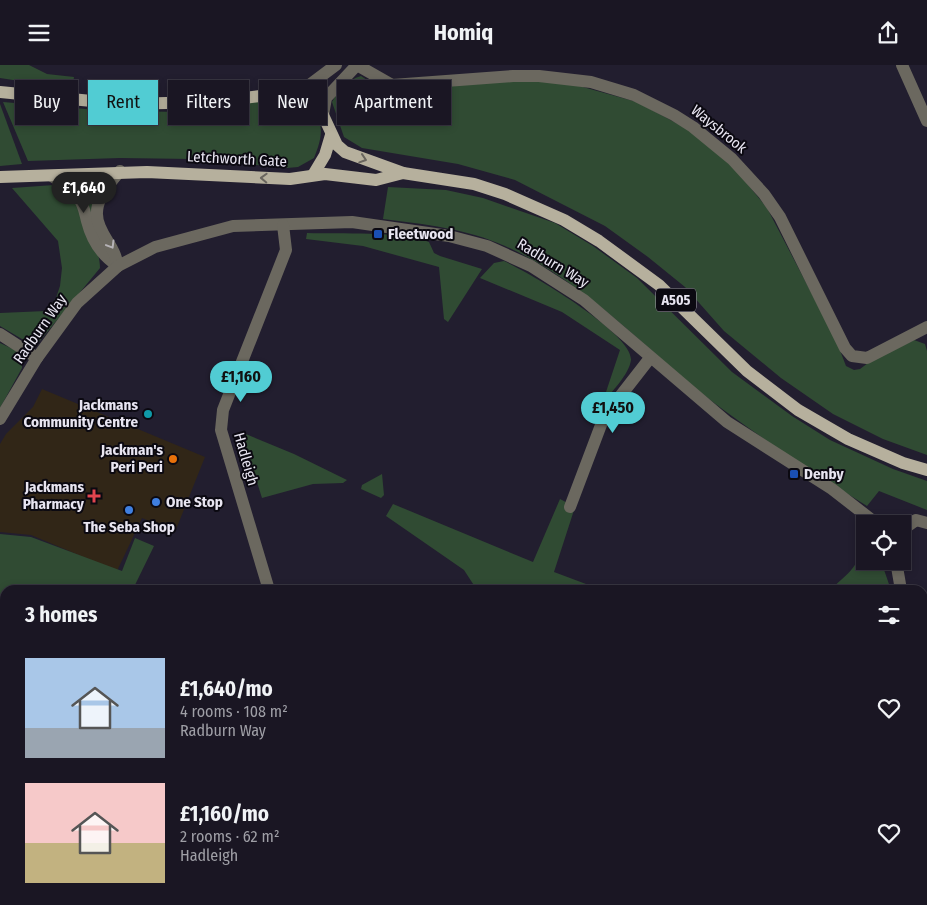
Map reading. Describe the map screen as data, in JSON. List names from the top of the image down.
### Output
{
  "streets": {
    "main road": ["Letchworth Gate", "A505"],
    "street": ["Waysbrook", "Radburn Way", "Hadleigh"]
  },
  "crossings": [
    ["Letchworth Gate", "A505"],
    ["Radburn Way", "Hadleigh"]
  ],
  "places": {
    "transit": ["Fleetwood", "Denby"],
    "other": [
      "Jackmans Community Centre",
      "Jackman's Peri Peri",
      "One Stop",
      "The Seba Shop"
    ],
    "health": ["Jackmans Pharmacy"]
  },
  "page": {
    "header": "Homiq",
    "chip": [
      "Buy",
      "Rent",
      "Filters",
      "New",
      "Apartment"
    ],
    "price": ["£1,640", "£1,160", "£1,450"],
    "heading": "3 homes",
    "list": [
      {
        "name": "£1,640/mo",
        "note": "4 rooms · 108 m² · Radburn Way"
      },
      {
        "name": "£1,160/mo",
        "note": "2 rooms · 62 m² · Hadleigh"
      }
    ]
  }
}
